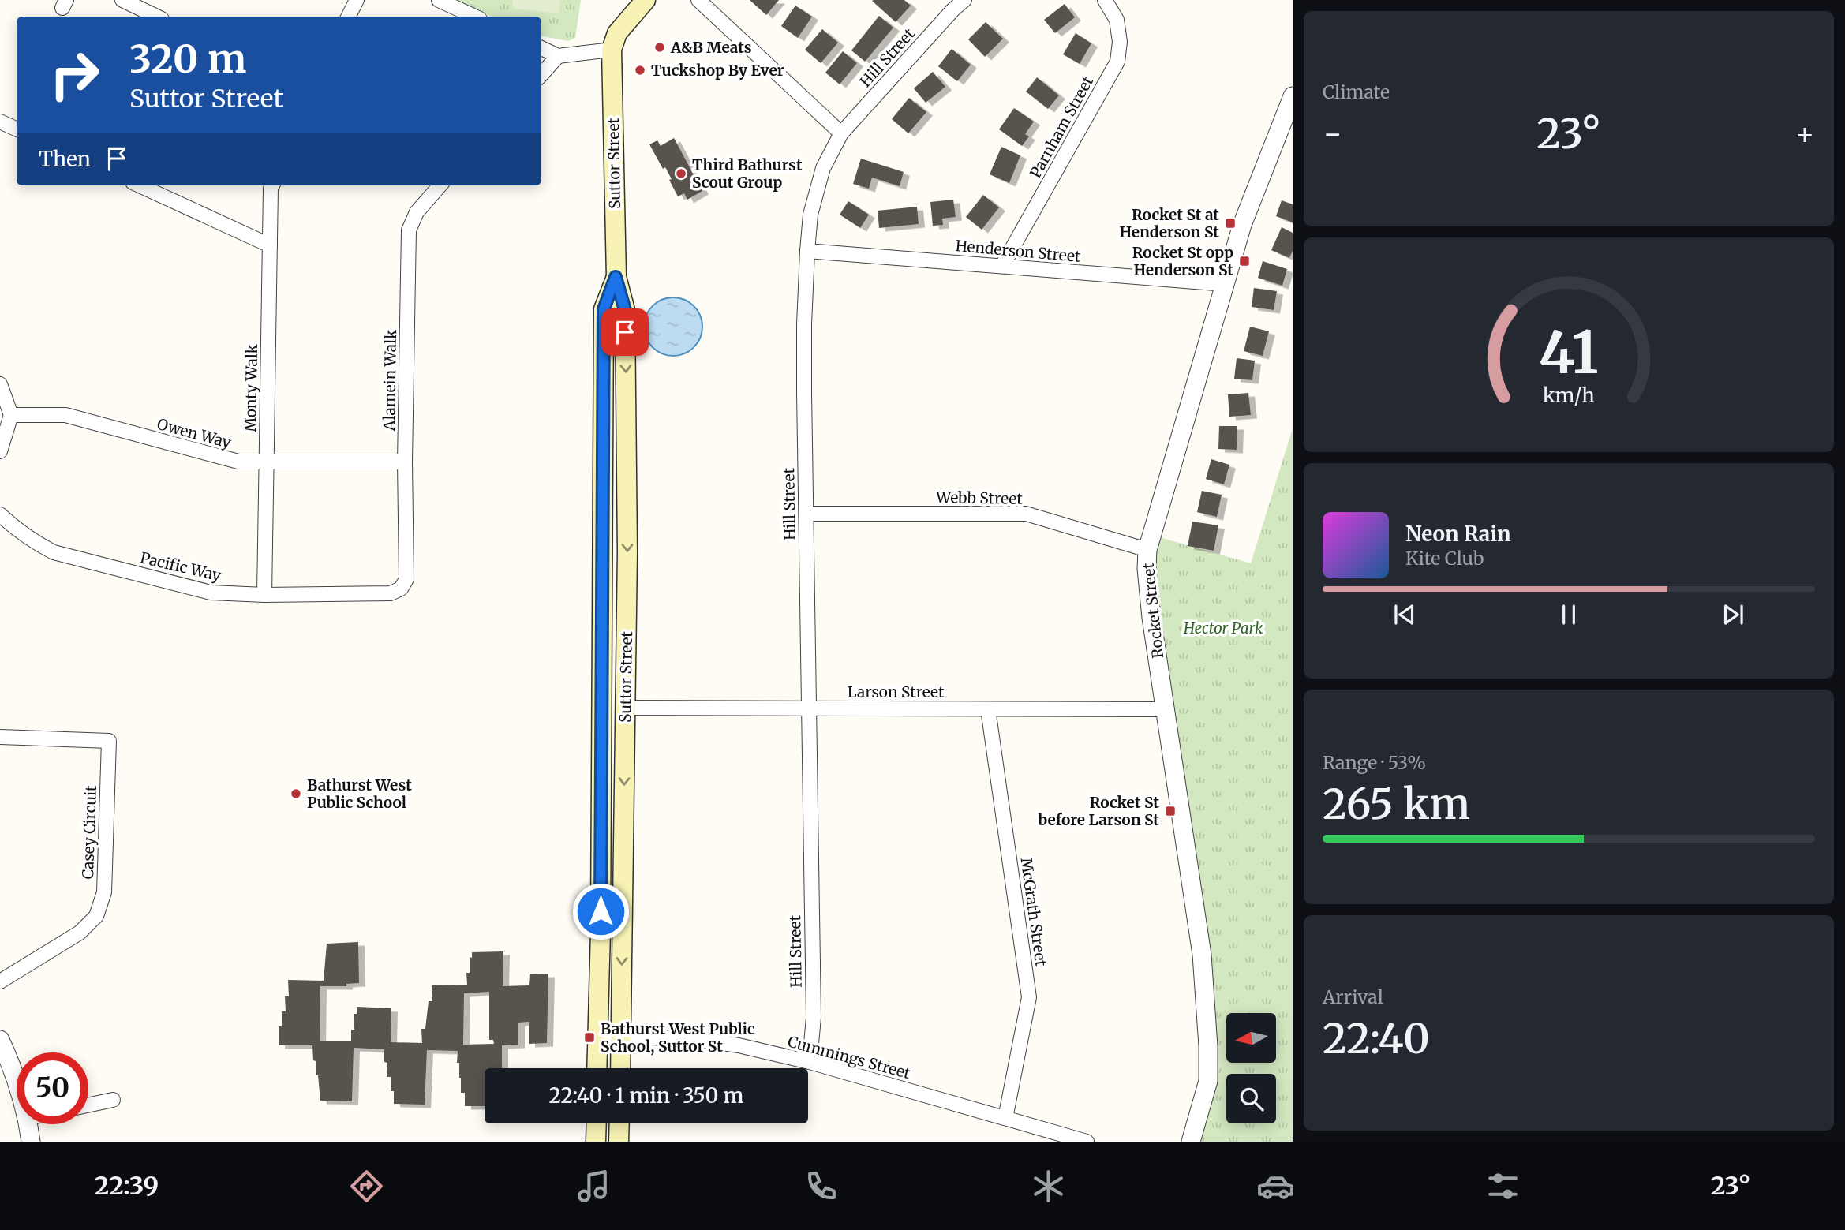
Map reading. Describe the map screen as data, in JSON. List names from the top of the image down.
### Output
{
  "streets": {
    "main road": ["Suttor Street"],
    "street": [
      "Hill Street",
      "Parnham Street",
      "Henderson Street",
      "Alamein Walk",
      "Monty Walk",
      "Owen Way",
      "Webb Street",
      "Pacific Way",
      "Rocket Street",
      "Larson Street",
      "Casey Circuit",
      "McGrath Street",
      "Cummings Street"
    ]
  },
  "crossings": [
    ["Hill Street", "Henderson Street"],
    ["Hill Street", "Webb Street"],
    ["Hill Street", "Larson Street"],
    ["Hill Street", "Cummings Street"],
    ["Parnham Street", "Henderson Street"],
    ["Suttor Street", "Larson Street"],
    ["Suttor Street", "Cummings Street"],
    ["Henderson Street", "Rocket Street"],
    ["Alamein Walk", "Owen Way"],
    ["Alamein Walk", "Pacific Way"],
    ["Monty Walk", "Owen Way"],
    ["Monty Walk", "Pacific Way"],
    ["Webb Street", "Rocket Street"],
    ["Rocket Street", "Larson Street"],
    ["Larson Street", "McGrath Street"],
    ["McGrath Street", "Cummings Street"]
  ],
  "parks": ["Hector Park"],
  "places": {
    "other": [
      "A&B Meats",
      "Tuckshop By Ever",
      "Third Bathurst Scout Group",
      "Bathurst West Public School"
    ],
    "transit": [
      "Rocket St at Henderson St",
      "Rocket St opp Henderson St",
      "Rocket St before Larson St",
      "Bathurst West Public School, Suttor St"
    ]
  },
  "north": "left",
  "page": {
    "tile": [
      "Climate",
      ["Range · 53%", "265 km"],
      ["Arrival", "22:40"]
    ],
    "turn": ["320 m", "Suttor Street"],
    "heat": ["−", "23°", "+"],
    "then": "Then",
    "song": ["Neon Rain", "Kite Club"],
    "limit": "50",
    "trip": "22:40 · 1 min · 350 m",
    "tabs": ["22:39", "23°"],
    "gauge": ["41", "km/h"]
  }
}
